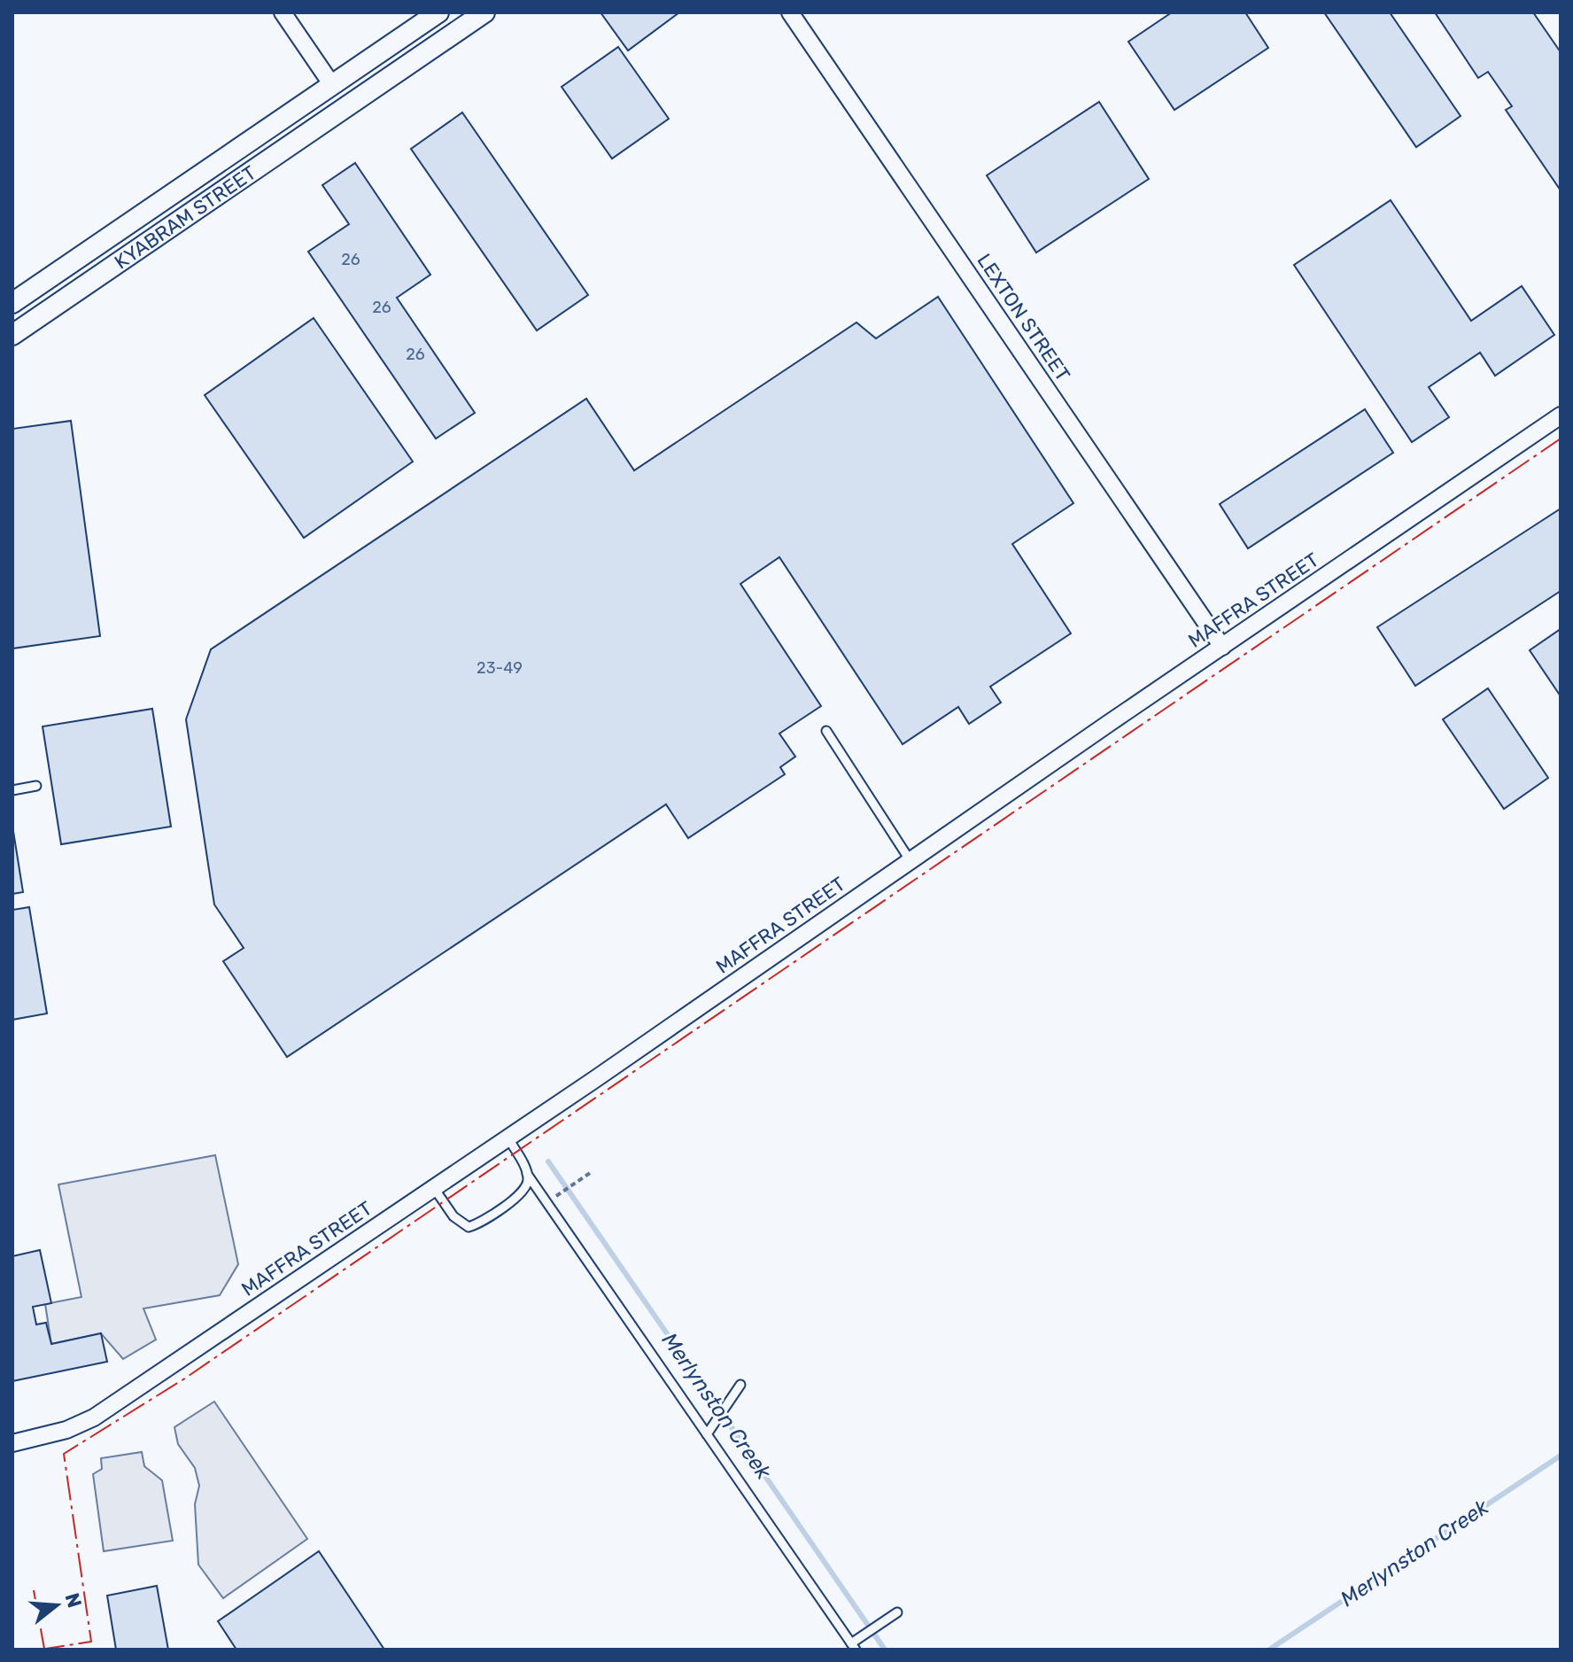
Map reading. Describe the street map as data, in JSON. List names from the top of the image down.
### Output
{
  "streets": {
    "street": ["KYABRAM STREET", "LEXTON STREET", "MAFFRA STREET"]
  },
  "crossings": [
    ["LEXTON STREET", "MAFFRA STREET"]
  ],
  "water": ["Merlynston Creek"],
  "house_numbers": [
    "26",
    "26",
    "26",
    "23-49"
  ],
  "north": "right"
}
